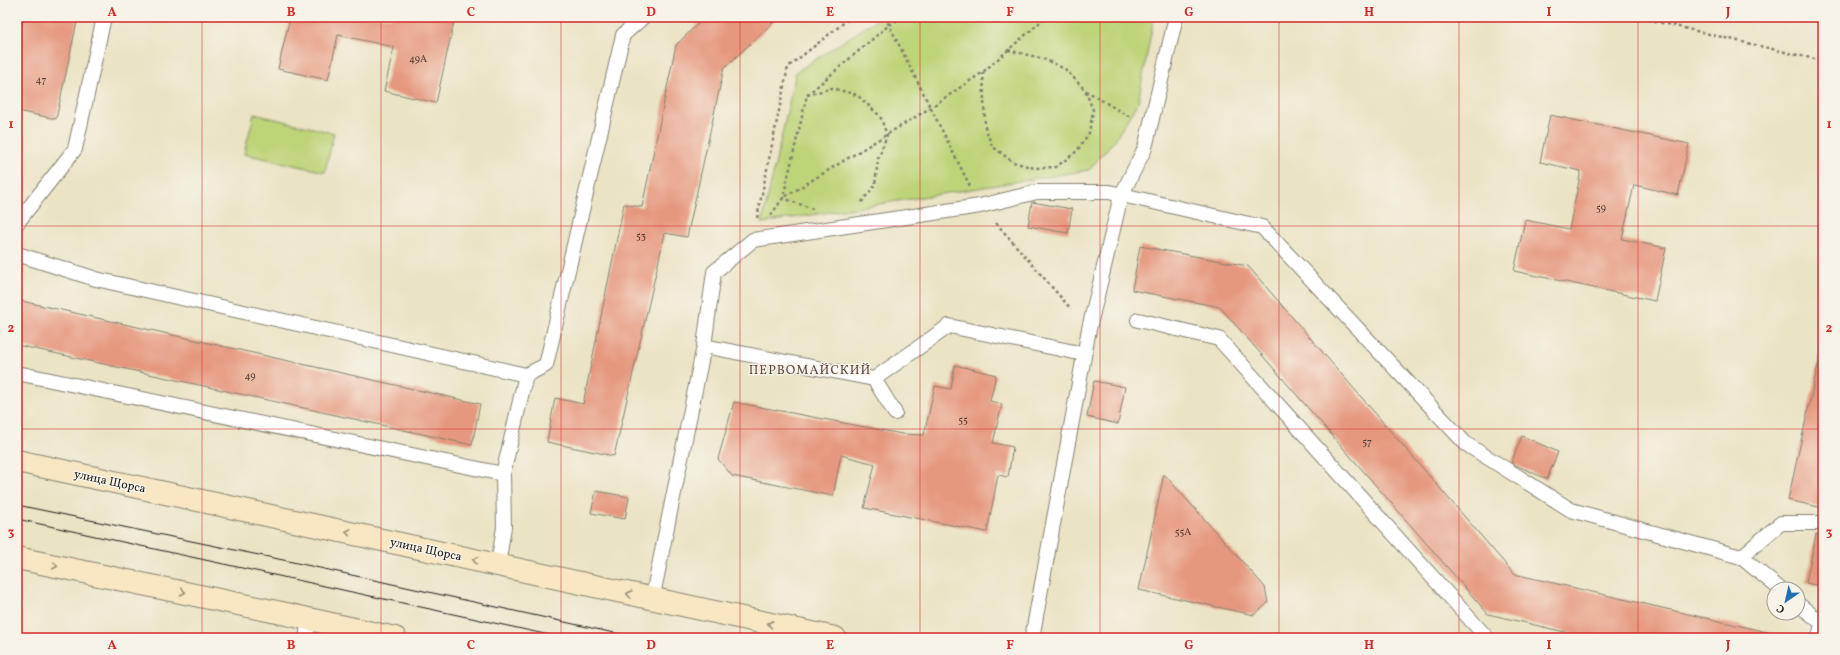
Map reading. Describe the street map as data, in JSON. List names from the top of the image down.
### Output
{
  "streets": {
    "main road": ["улица Щорса"]
  },
  "districts": ["ПЕРВОМАЙСКИЙ"],
  "house_numbers": [
    "49А",
    "47",
    "59",
    "53",
    "49",
    "55",
    "57",
    "55А"
  ],
  "north": "bottom left",
  "grid": {
    "columns": [
      "A",
      "B",
      "C",
      "D",
      "E",
      "F",
      "G",
      "H",
      "I",
      "J"
    ],
    "rows": ["1", "2", "3"]
  }
}
